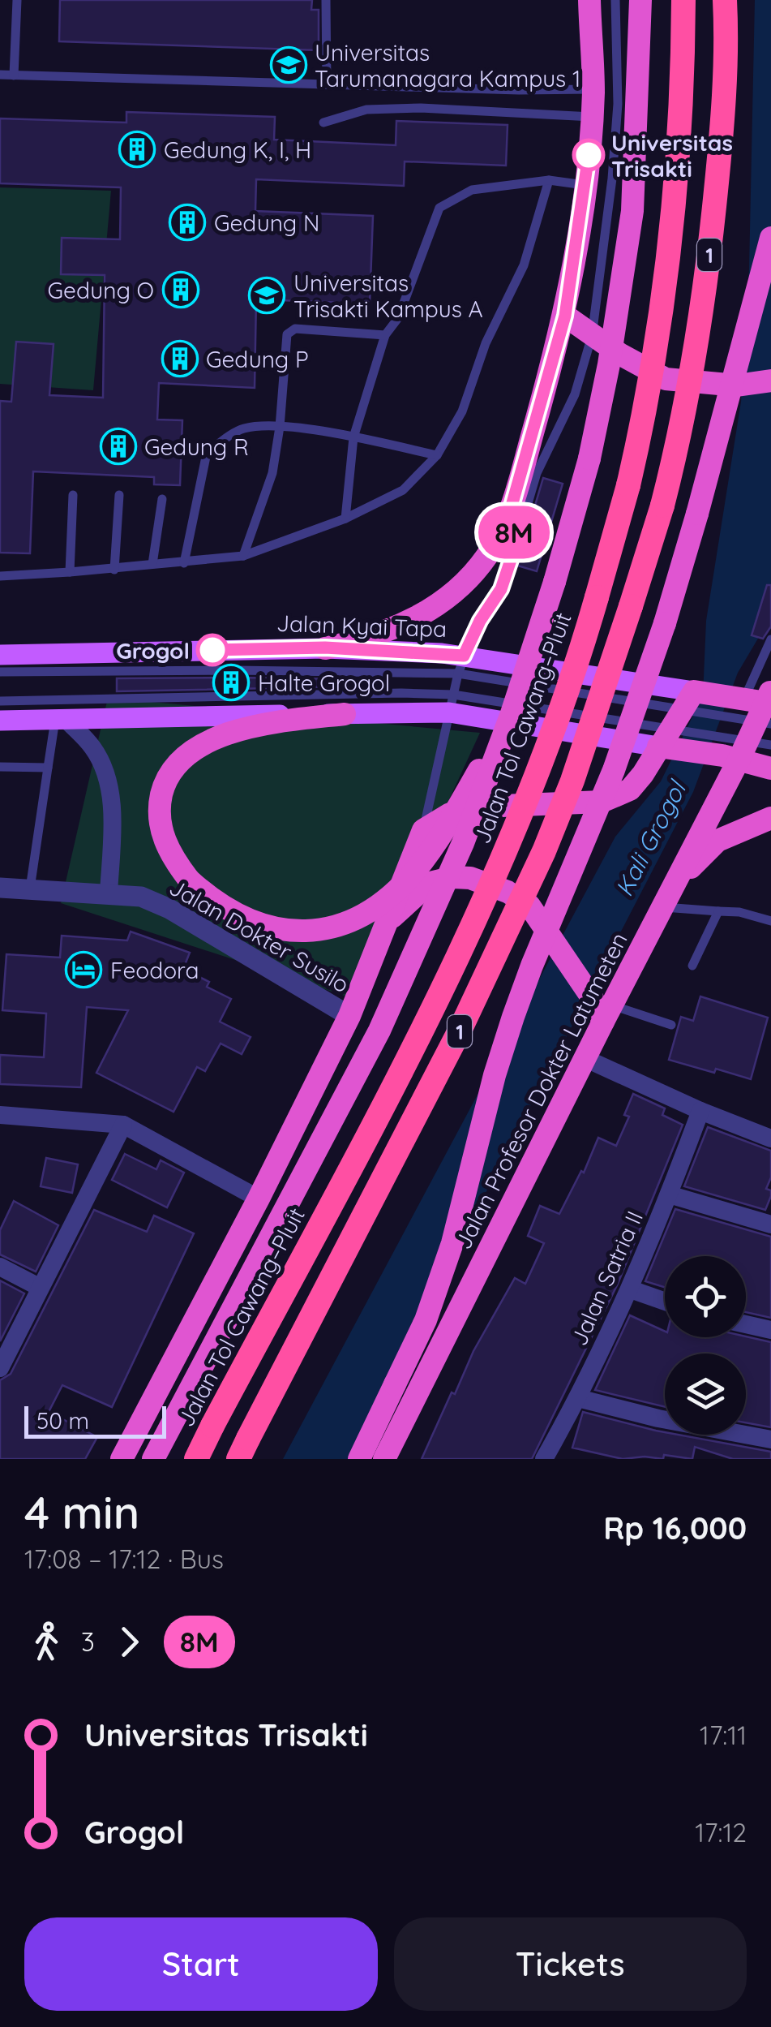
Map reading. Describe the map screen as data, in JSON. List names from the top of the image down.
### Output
{
  "streets": {
    "highway": [
      "1",
      "Jalan Kyai Tapa",
      "Jalan Tol Cawang–Pluit",
      "Jalan Profesor Dokter Latumeten"
    ],
    "street": ["Jalan Dokter Susilo", "Jalan Satria II"]
  },
  "crossings": [
    ["Jalan Kyai Tapa", "Jalan Profesor Dokter Latumeten"]
  ],
  "water": ["Kali Grogol"],
  "places": {
    "school or university": ["Universitas Tarumanagara Kampus 1", "Universitas Trisakti Kampus A"],
    "building": [
      "Gedung K, I, H",
      "Gedung N",
      "Gedung O",
      "Gedung P",
      "Gedung R",
      "Halte Grogol"
    ],
    "other": ["Universitas Trisakti", "Grogol"],
    "hotel": ["Feodora"]
  },
  "lines": ["bus line 8M"],
  "scale_bar": "50 m",
  "page": {
    "on_map": "8M",
    "scale": "50 m",
    "heading": ["4 min", "17:08 – 17:12 · Bus", "Rp 16,000"],
    "legs": ["3", "8M"],
    "list": [
      {
        "name": "Universitas Trisakti",
        "value": "17:11"
      },
      {
        "name": "Grogol",
        "value": "17:12"
      }
    ],
    "buttons": ["Start", "Tickets"]
  }
}
